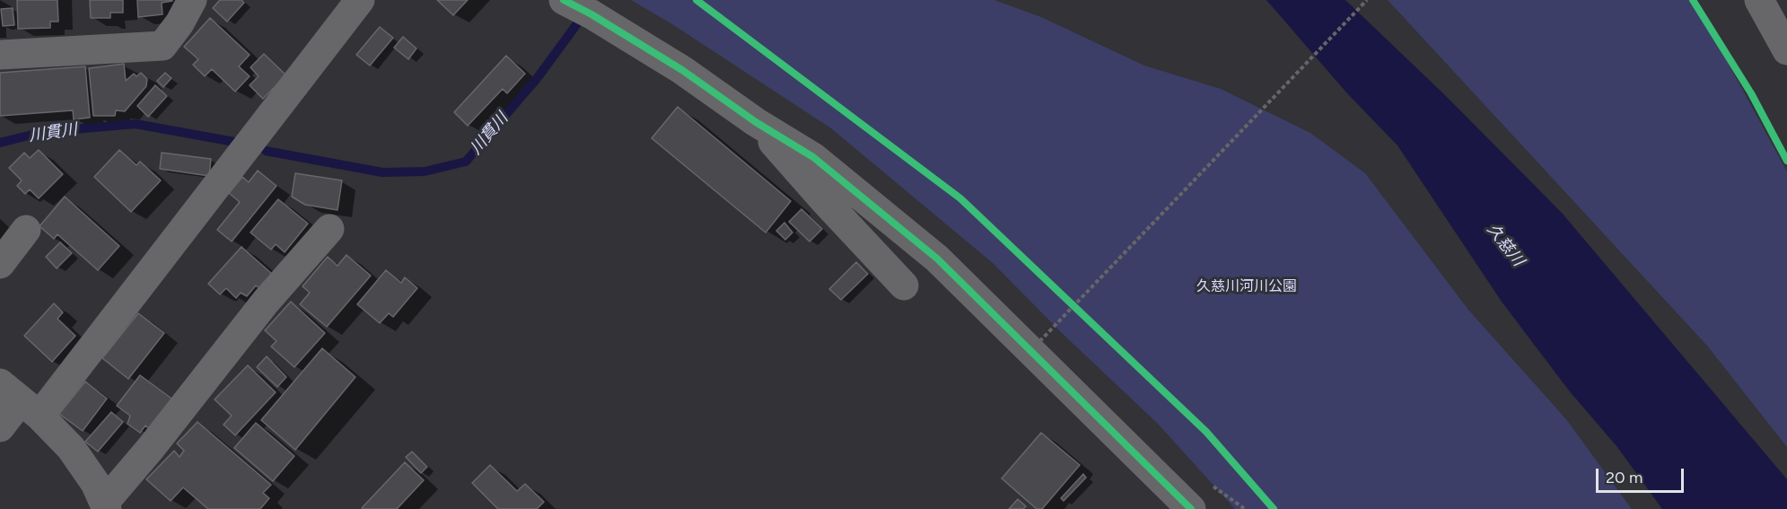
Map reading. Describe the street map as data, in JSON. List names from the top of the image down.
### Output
{
  "water": ["川貫川", "久慈川"],
  "parks": ["久慈川河川公園"],
  "scale_bar": "20 m"
}
